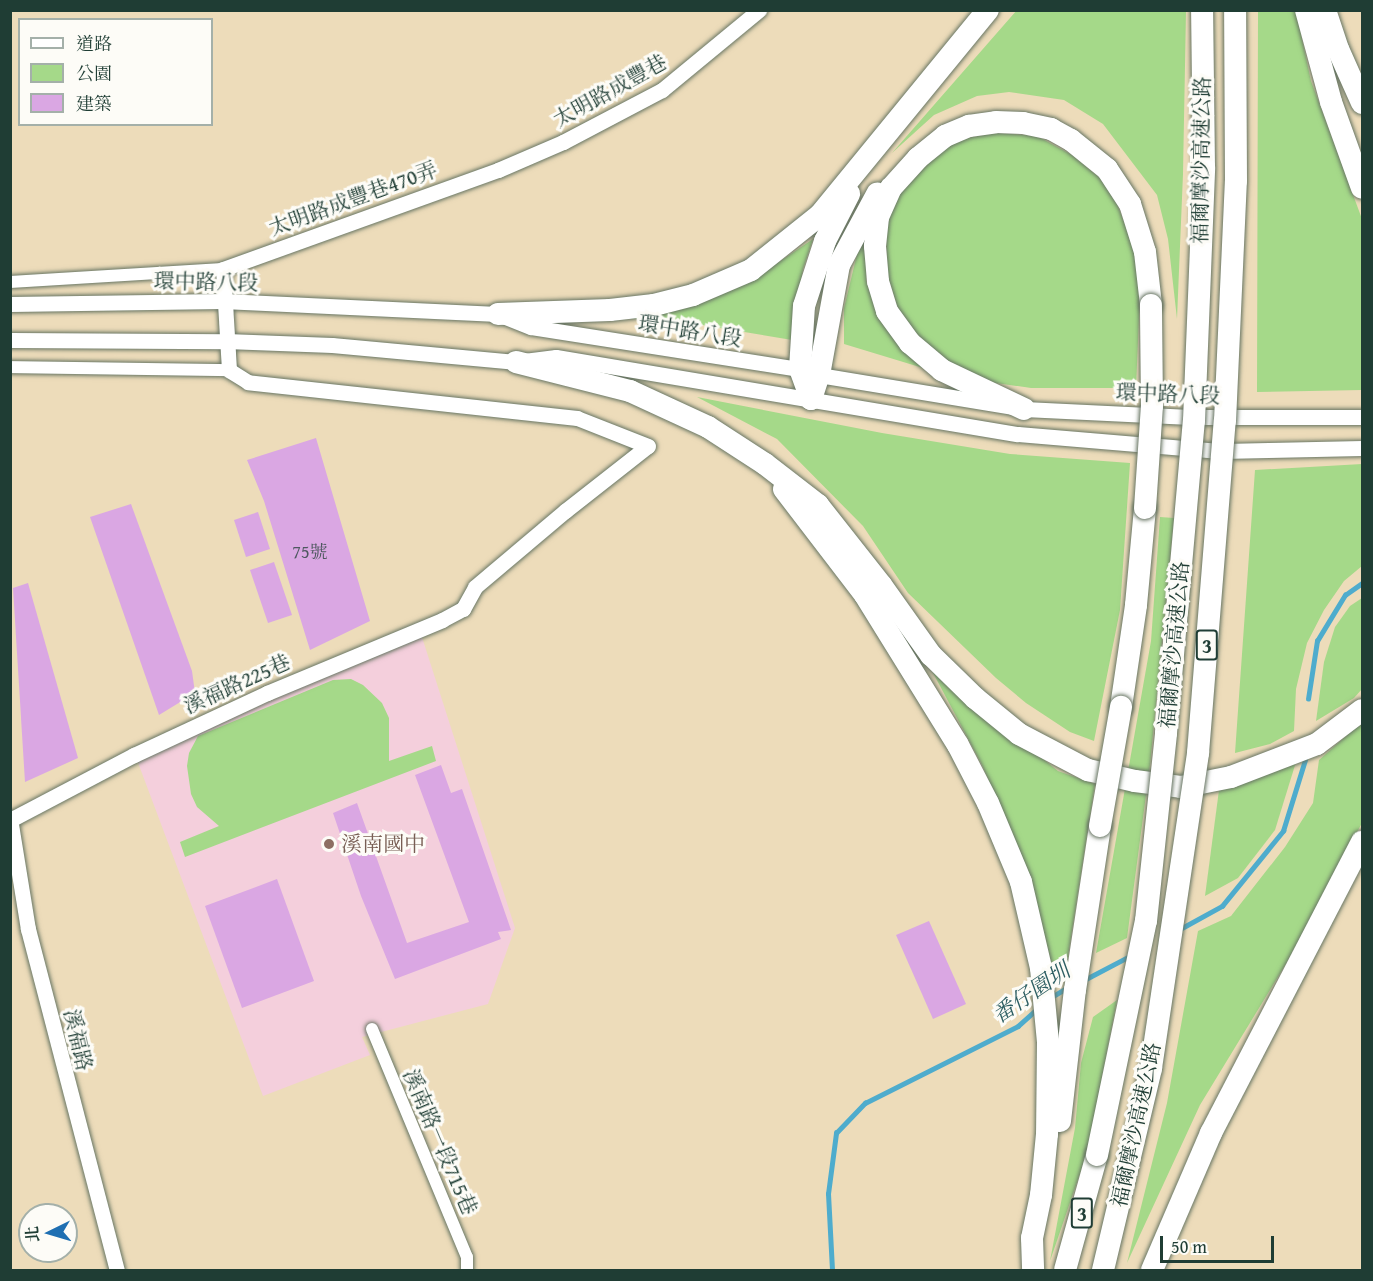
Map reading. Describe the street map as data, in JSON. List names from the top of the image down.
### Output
{
  "streets": {
    "highway": ["福爾摩沙高速公路", "3"],
    "street": [
      "太明路成豐巷",
      "太明路成豐巷470弄",
      "環中路八段",
      "溪福路225巷",
      "溪福路",
      "溪南路一段715巷"
    ]
  },
  "crossings": [
    ["太明路成豐巷", "太明路成豐巷470弄"],
    ["太明路成豐巷470弄", "環中路八段"],
    ["溪福路225巷", "溪福路"]
  ],
  "water": ["番仔園圳"],
  "places": ["溪南國中"],
  "house_numbers": ["75號"],
  "legend": ["道路", "公園", "建築"],
  "scale_bar": "50 m",
  "north": "left"
}
